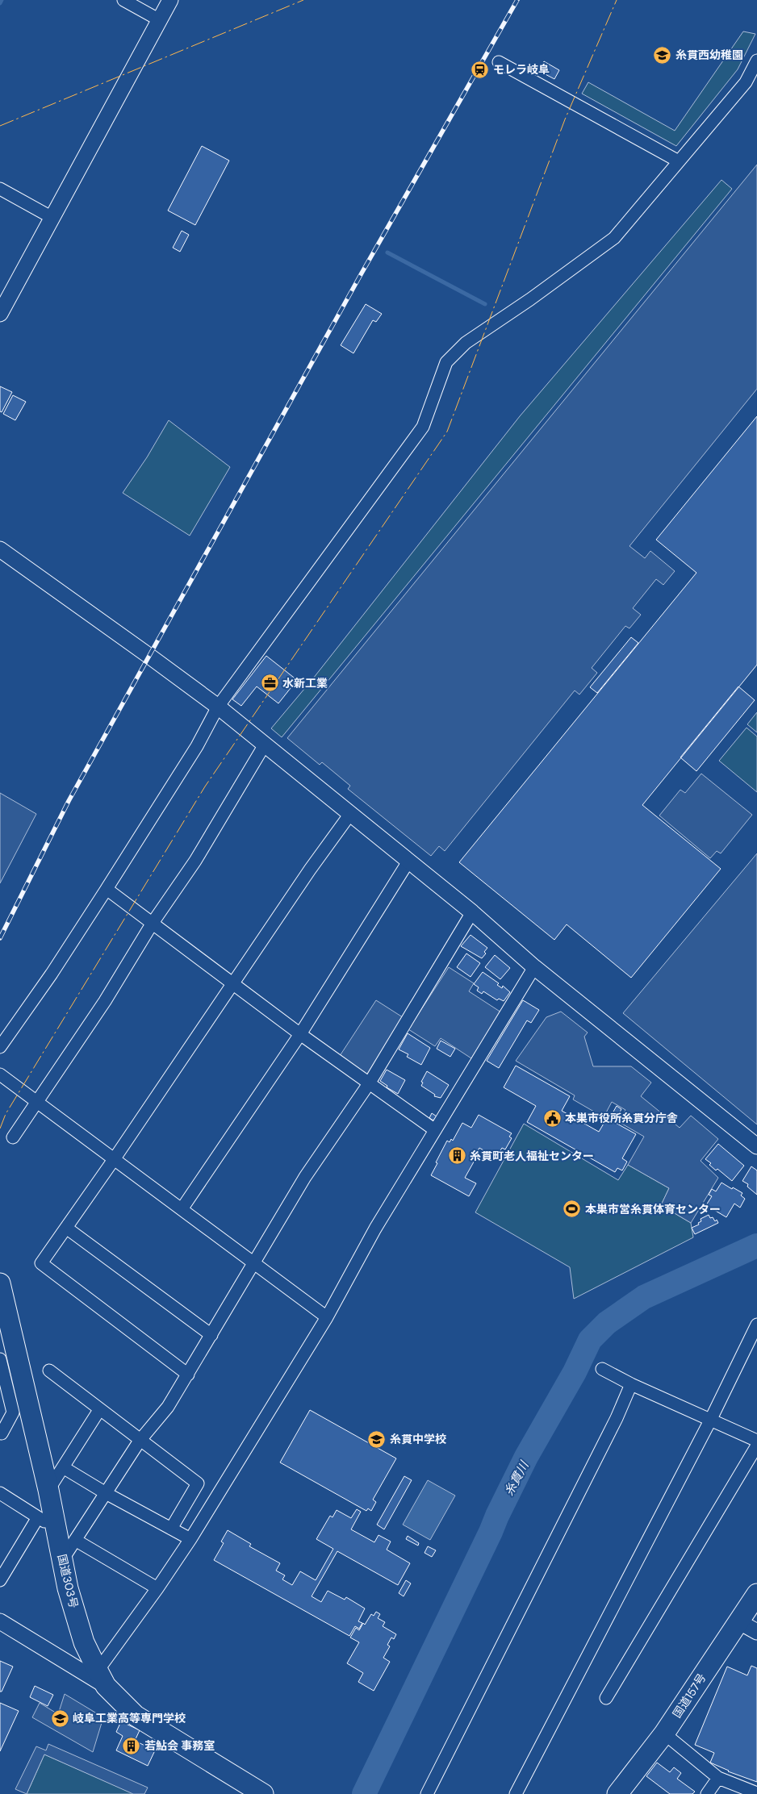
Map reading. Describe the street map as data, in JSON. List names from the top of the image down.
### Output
{
  "streets": {
    "highway": ["国道303号", "国道157号"]
  },
  "water": ["糸貫川"],
  "places": {
    "school or university": ["糸貫西幼稚園", "糸貫中学校", "岐阜工業高等専門学校"],
    "station": ["モレラ岐阜"],
    "office": ["水新工業"],
    "public building": ["本巣市役所糸貫分庁舎"],
    "building": ["糸貫町老人福祉センター", "若鮎会 事務室"],
    "sports": ["本巣市営糸貫体育センター"]
  }
}
